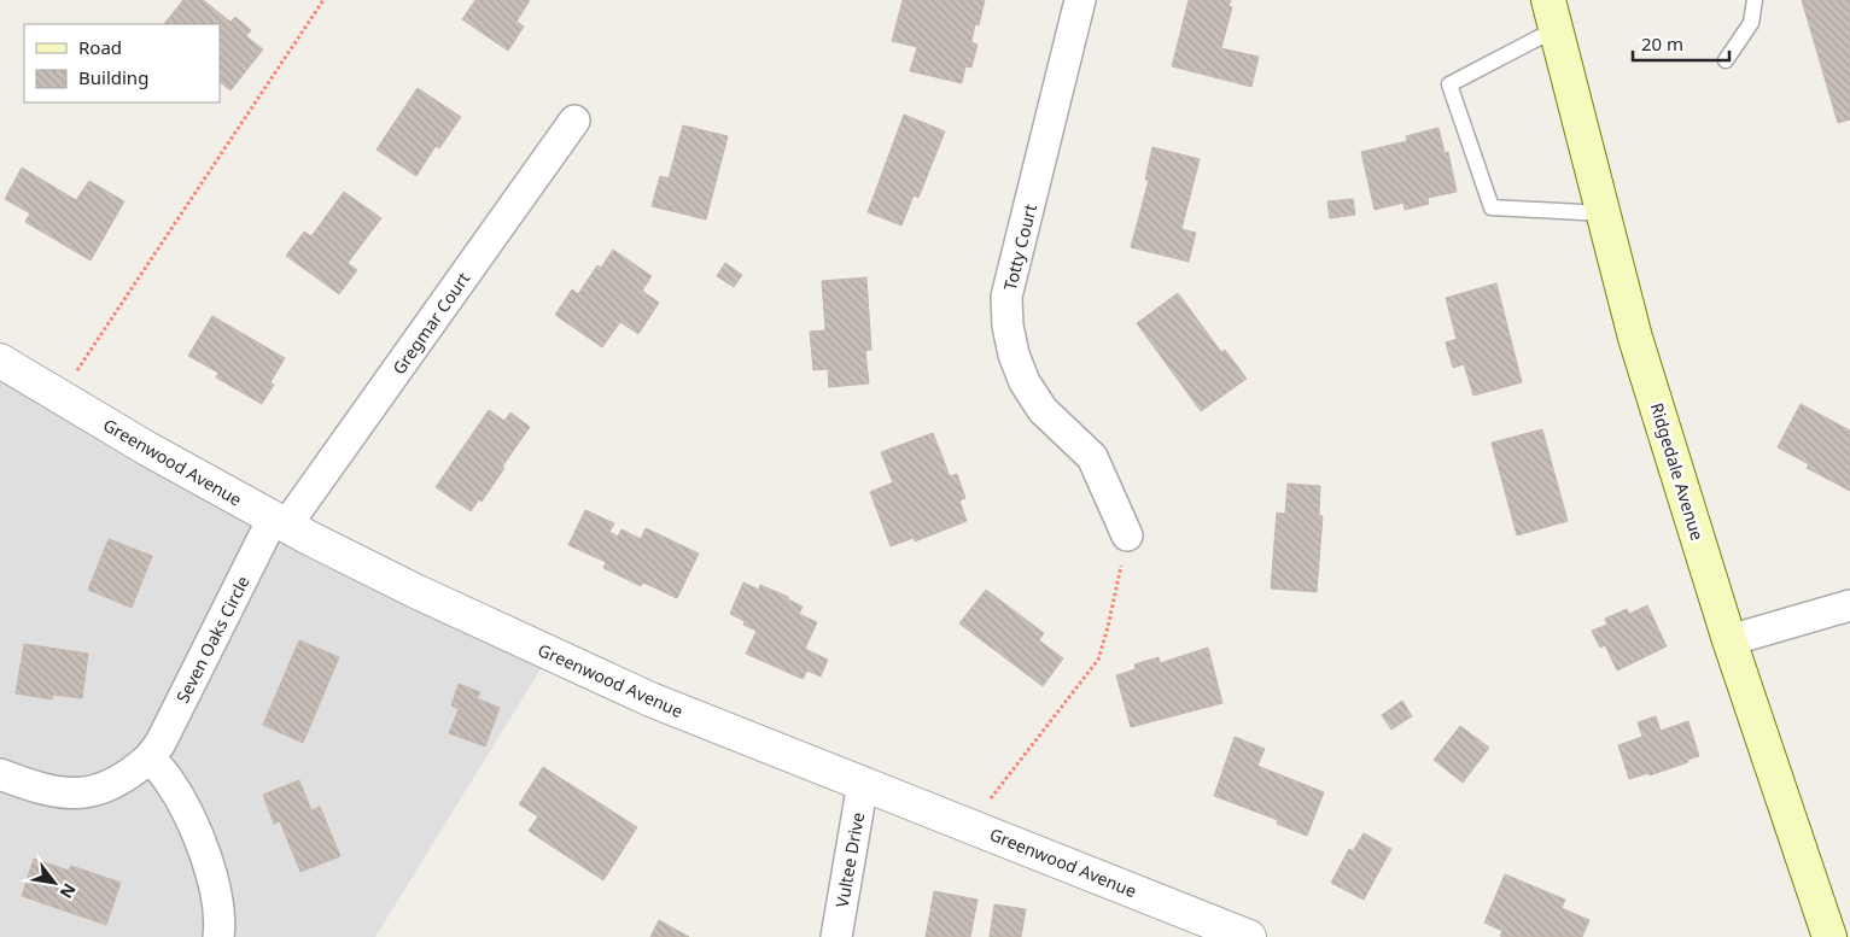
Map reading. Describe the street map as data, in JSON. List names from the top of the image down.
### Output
{
  "streets": {
    "main road": ["Ridgedale Avenue"],
    "street": [
      "Totty Court",
      "Gregmar Court",
      "Greenwood Avenue",
      "Seven Oaks Circle",
      "Vultee Drive"
    ]
  },
  "crossings": [
    ["Gregmar Court", "Greenwood Avenue"],
    ["Gregmar Court", "Seven Oaks Circle"],
    ["Greenwood Avenue", "Seven Oaks Circle"],
    ["Greenwood Avenue", "Vultee Drive"]
  ],
  "legend": ["Road", "Building"],
  "scale_bar": "20 m",
  "north": "bottom right"
}
